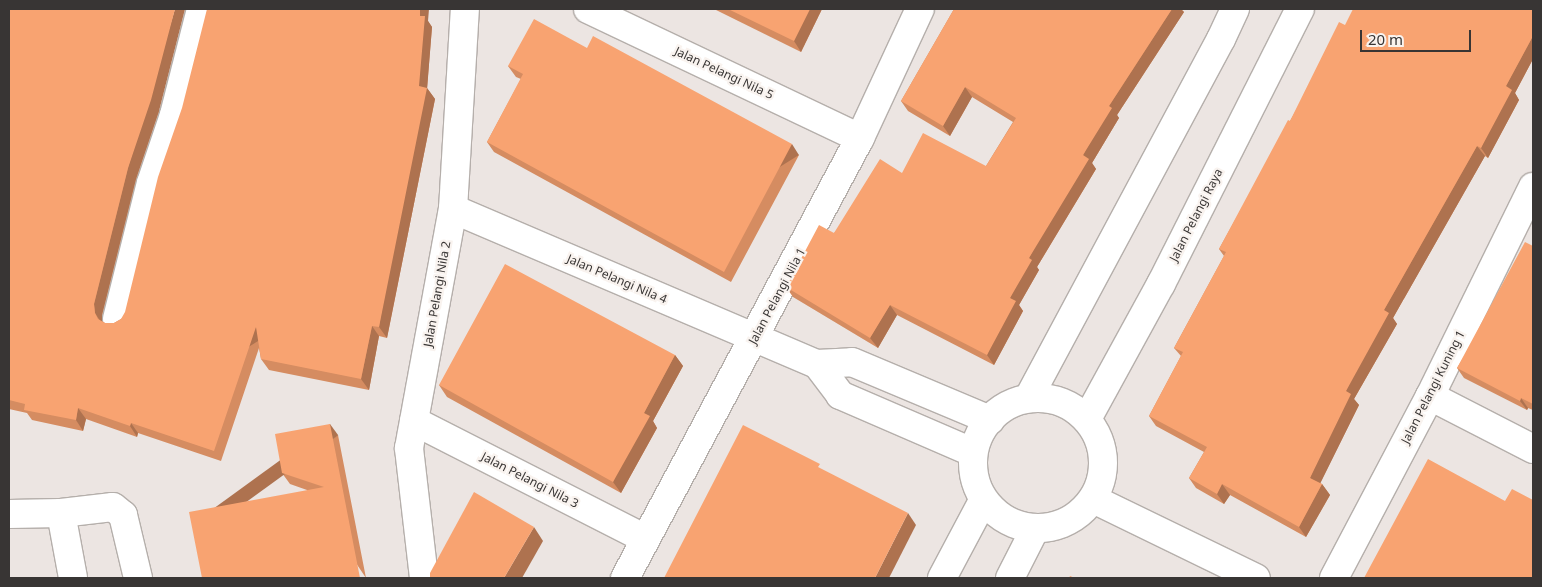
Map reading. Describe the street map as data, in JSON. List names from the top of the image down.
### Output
{
  "streets": {
    "street": [
      "Jalan Pelangi Nila 5",
      "Jalan Pelangi Raya",
      "Jalan Pelangi Nila 4",
      "Jalan Pelangi Nila 2",
      "Jalan Pelangi Nila 1",
      "Jalan Pelangi Kuning 1",
      "Jalan Pelangi Nila 3"
    ]
  },
  "crossings": [
    ["Jalan Pelangi Nila 5", "Jalan Pelangi Nila 1"],
    ["Jalan Pelangi Nila 4", "Jalan Pelangi Nila 2"],
    ["Jalan Pelangi Nila 4", "Jalan Pelangi Nila 1"],
    ["Jalan Pelangi Nila 2", "Jalan Pelangi Nila 3"],
    ["Jalan Pelangi Nila 1", "Jalan Pelangi Nila 3"]
  ],
  "scale_bar": "20 m"
}
